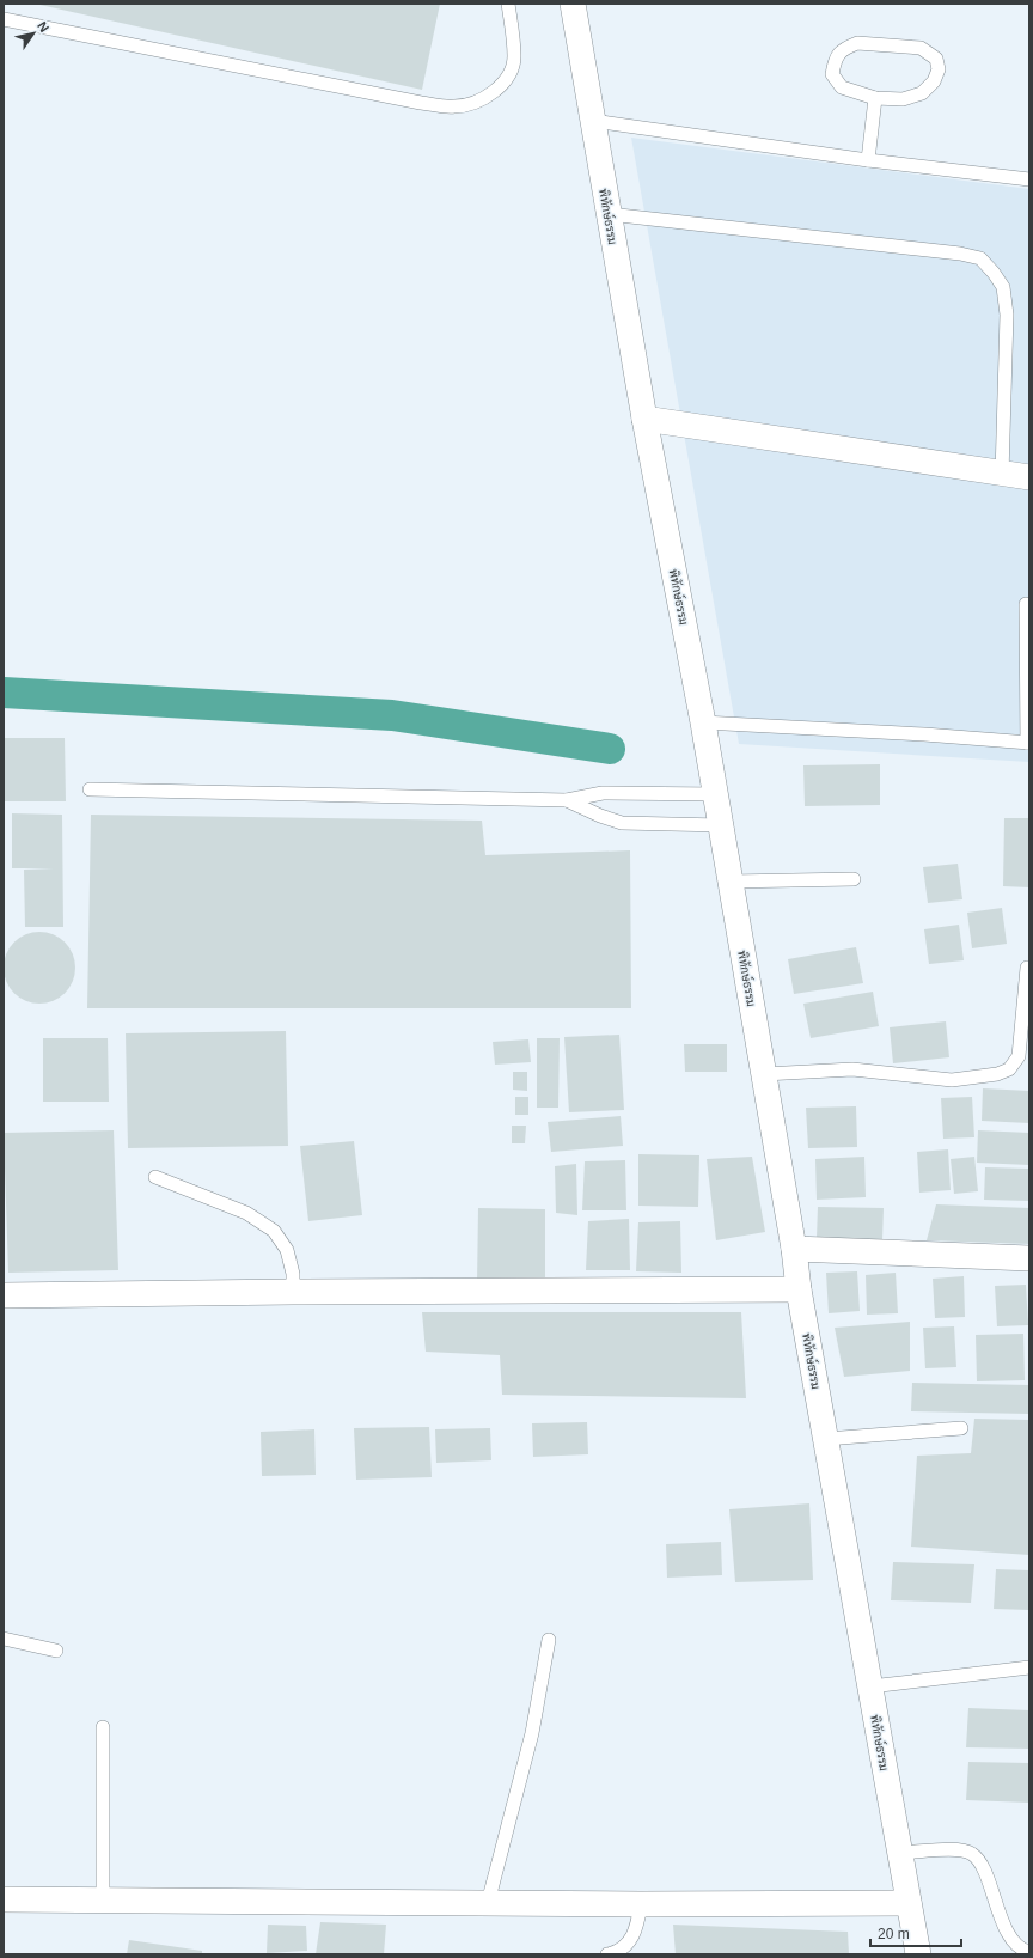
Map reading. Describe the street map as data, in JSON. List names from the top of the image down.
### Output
{
  "streets": {
    "street": ["พิทักษ์ธรรม"]
  },
  "scale_bar": "20 m",
  "north": "top right"
}
